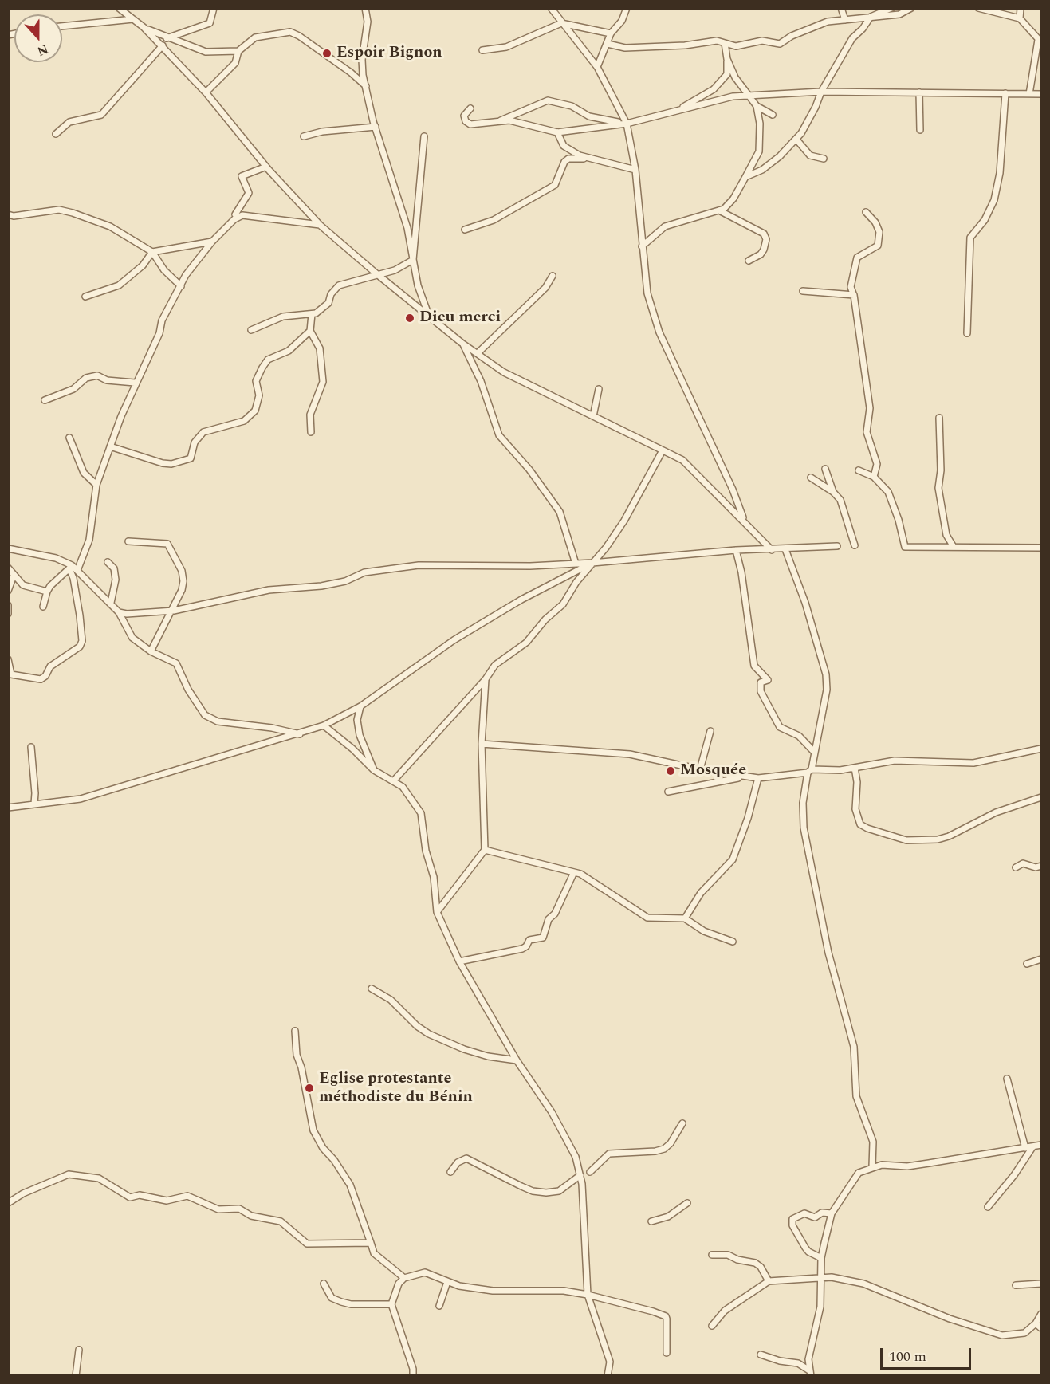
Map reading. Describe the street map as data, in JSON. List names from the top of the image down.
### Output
{
  "places": [
    "Espoir Bignon",
    "Dieu merci",
    "Mosquée",
    "Eglise protestante méthodiste du Bénin"
  ],
  "scale_bar": "100 m",
  "north": "bottom"
}
